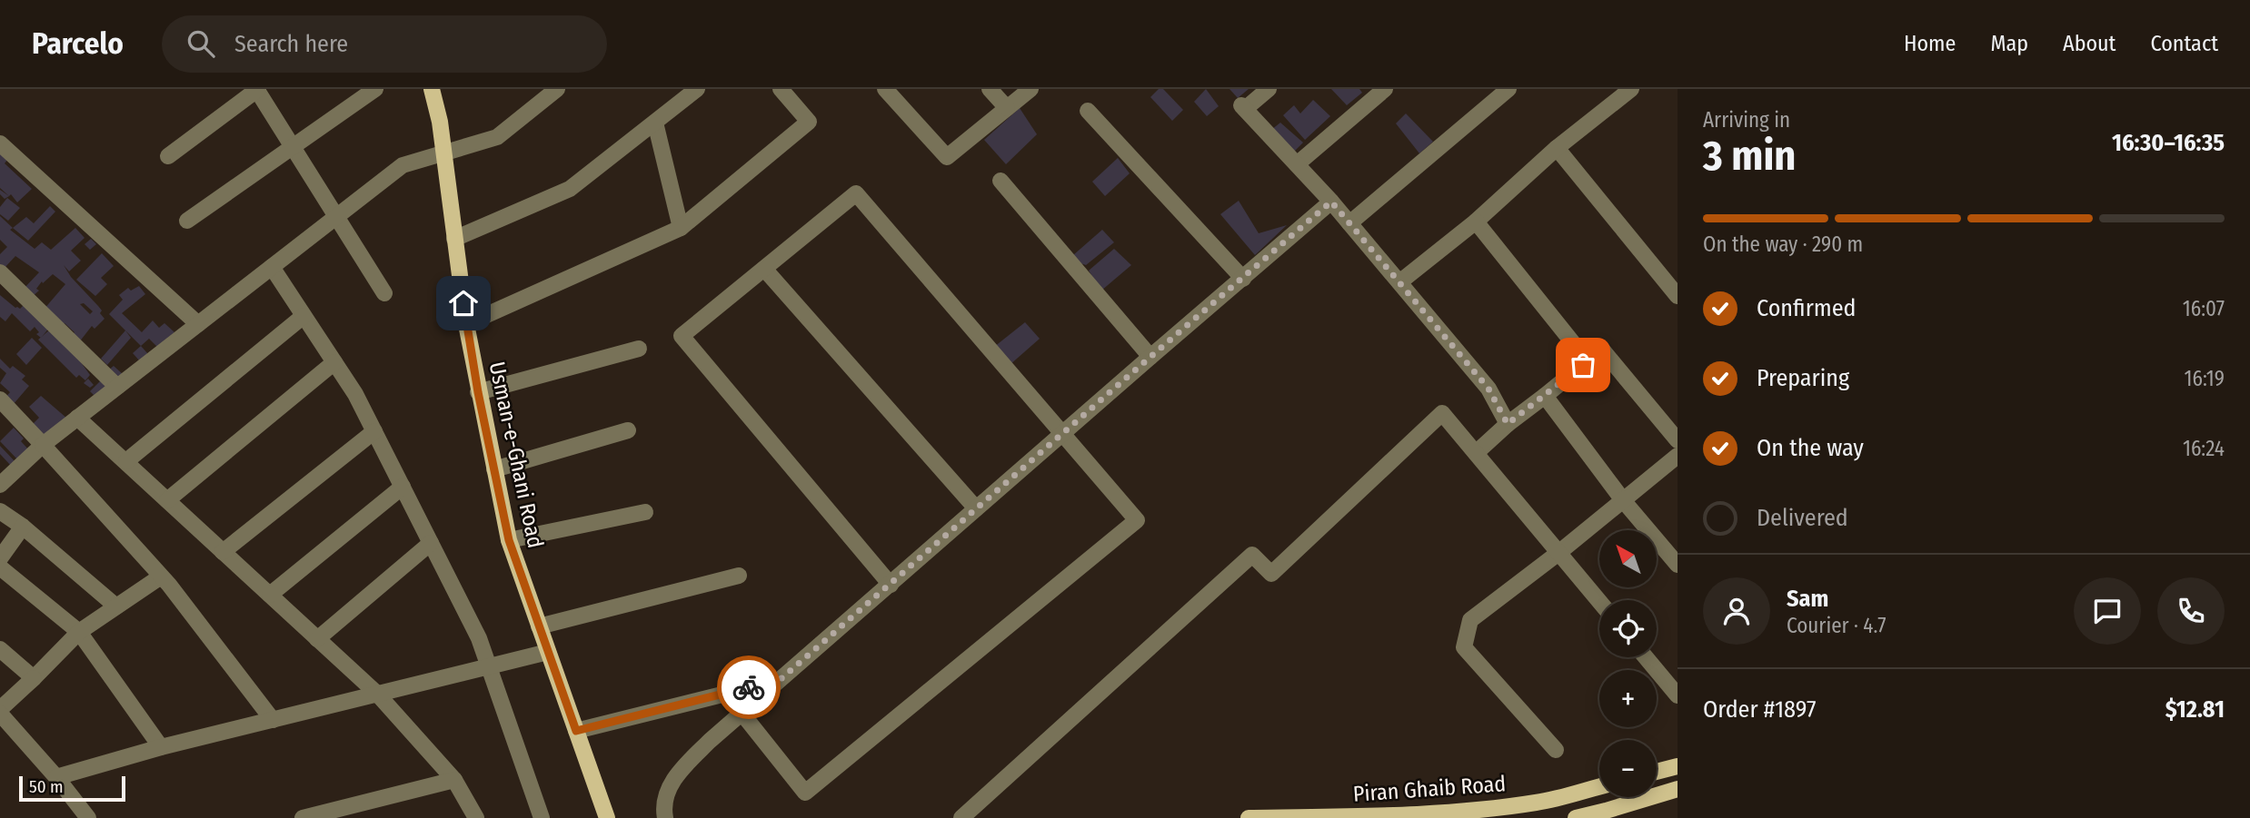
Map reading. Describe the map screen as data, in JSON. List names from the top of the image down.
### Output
{
  "streets": {
    "main road": ["Usman-e-Ghani Road", "Piran Ghaib Road"]
  },
  "scale_bar": "50 m",
  "north": "top left",
  "page": {
    "header": "Parcelo",
    "search": "Search here",
    "nav": [
      "Home",
      "Map",
      "About",
      "Contact"
    ],
    "heading": ["3 min", "Arriving in", "16:30–16:35"],
    "panel": [
      "Sam",
      "Courier · 4.7",
      "Order #1897",
      "$12.81"
    ],
    "bar": "On the way · 290 m",
    "list": [
      ["Confirmed", "16:07"],
      ["Preparing", "16:19"],
      ["On the way", "16:24"],
      "Delivered"
    ],
    "map_buttons": ["+", "−"],
    "scale": "50 m"
  }
}
